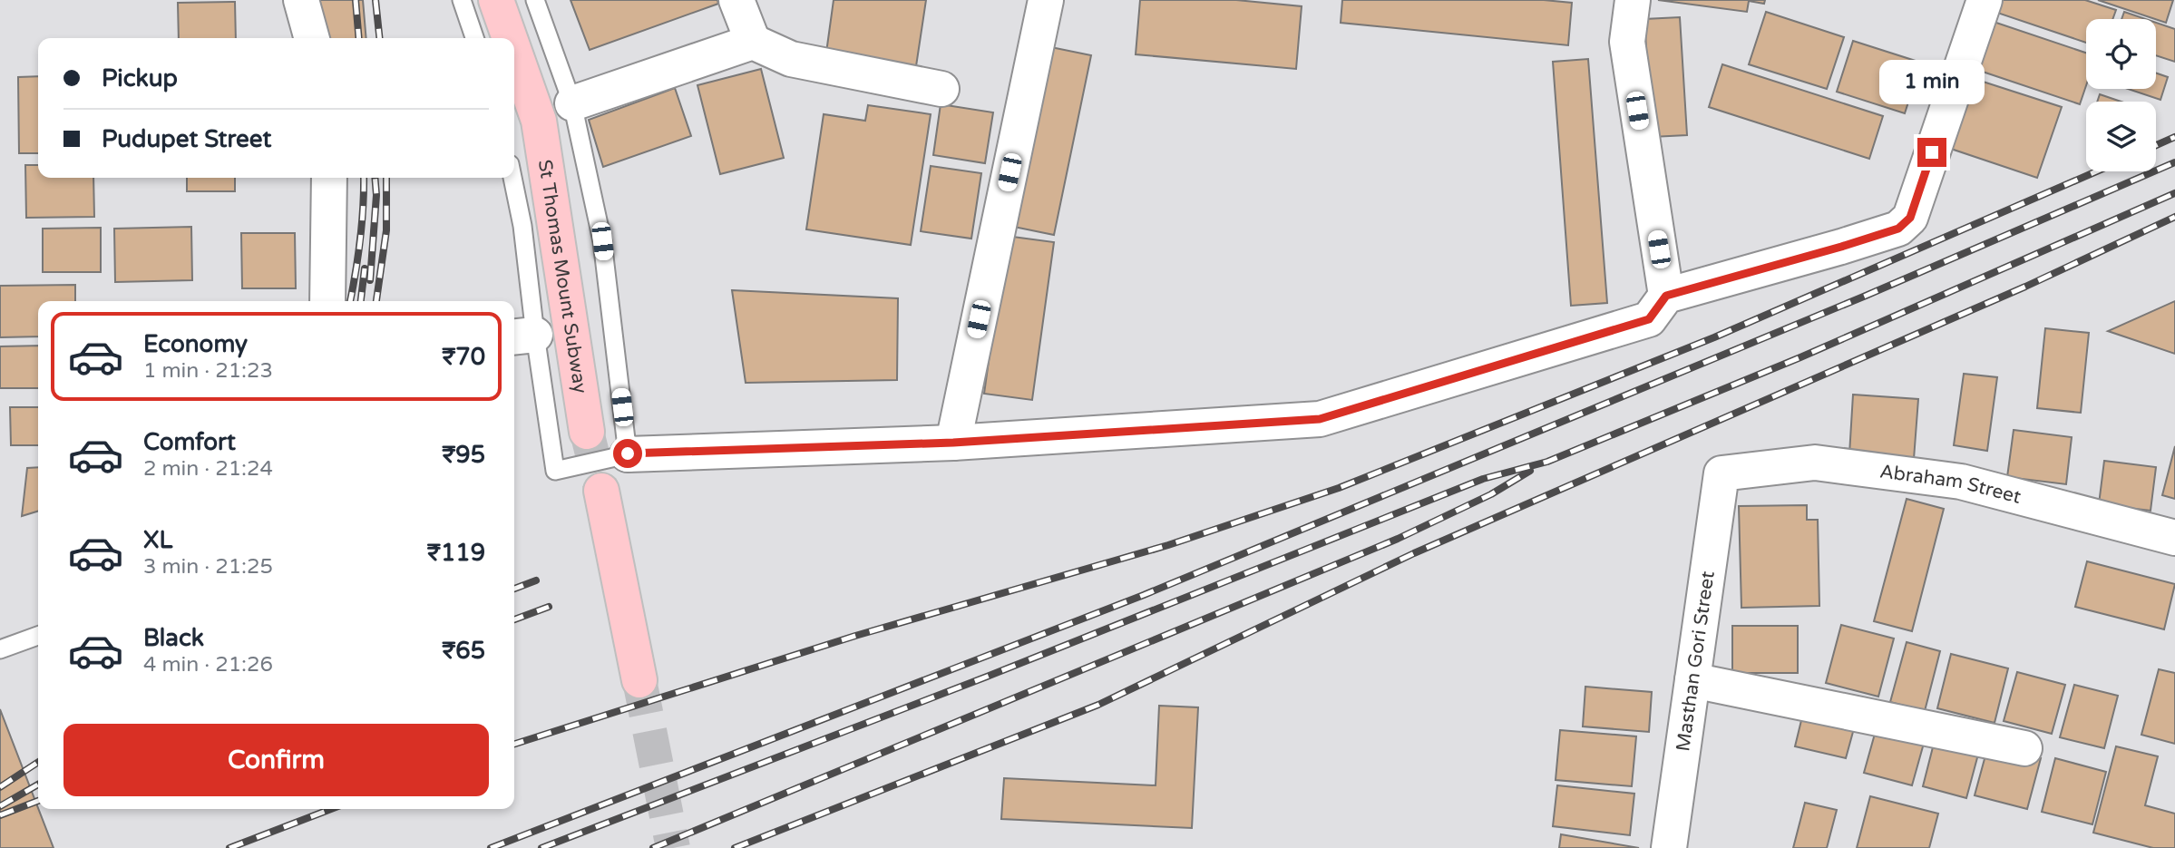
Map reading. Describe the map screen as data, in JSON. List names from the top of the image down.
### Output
{
  "streets": {
    "main road": ["St Thomas Mount Subway"],
    "street": ["Abraham Street", "Masthan Gori Street"]
  },
  "crossings": [
    ["Abraham Street", "Masthan Gori Street"]
  ],
  "page": {
    "banner": ["Pickup", "Pudupet Street"],
    "bubble": "1 min",
    "list": [
      {
        "name": "Economy",
        "note": "1 min · 21:23",
        "value": "₹70"
      },
      {
        "name": "Comfort",
        "note": "2 min · 21:24",
        "value": "₹95"
      },
      {
        "name": "XL",
        "note": "3 min · 21:25",
        "value": "₹119"
      },
      {
        "name": "Black",
        "note": "4 min · 21:26",
        "value": "₹65"
      }
    ],
    "buttons": "Confirm"
  }
}
